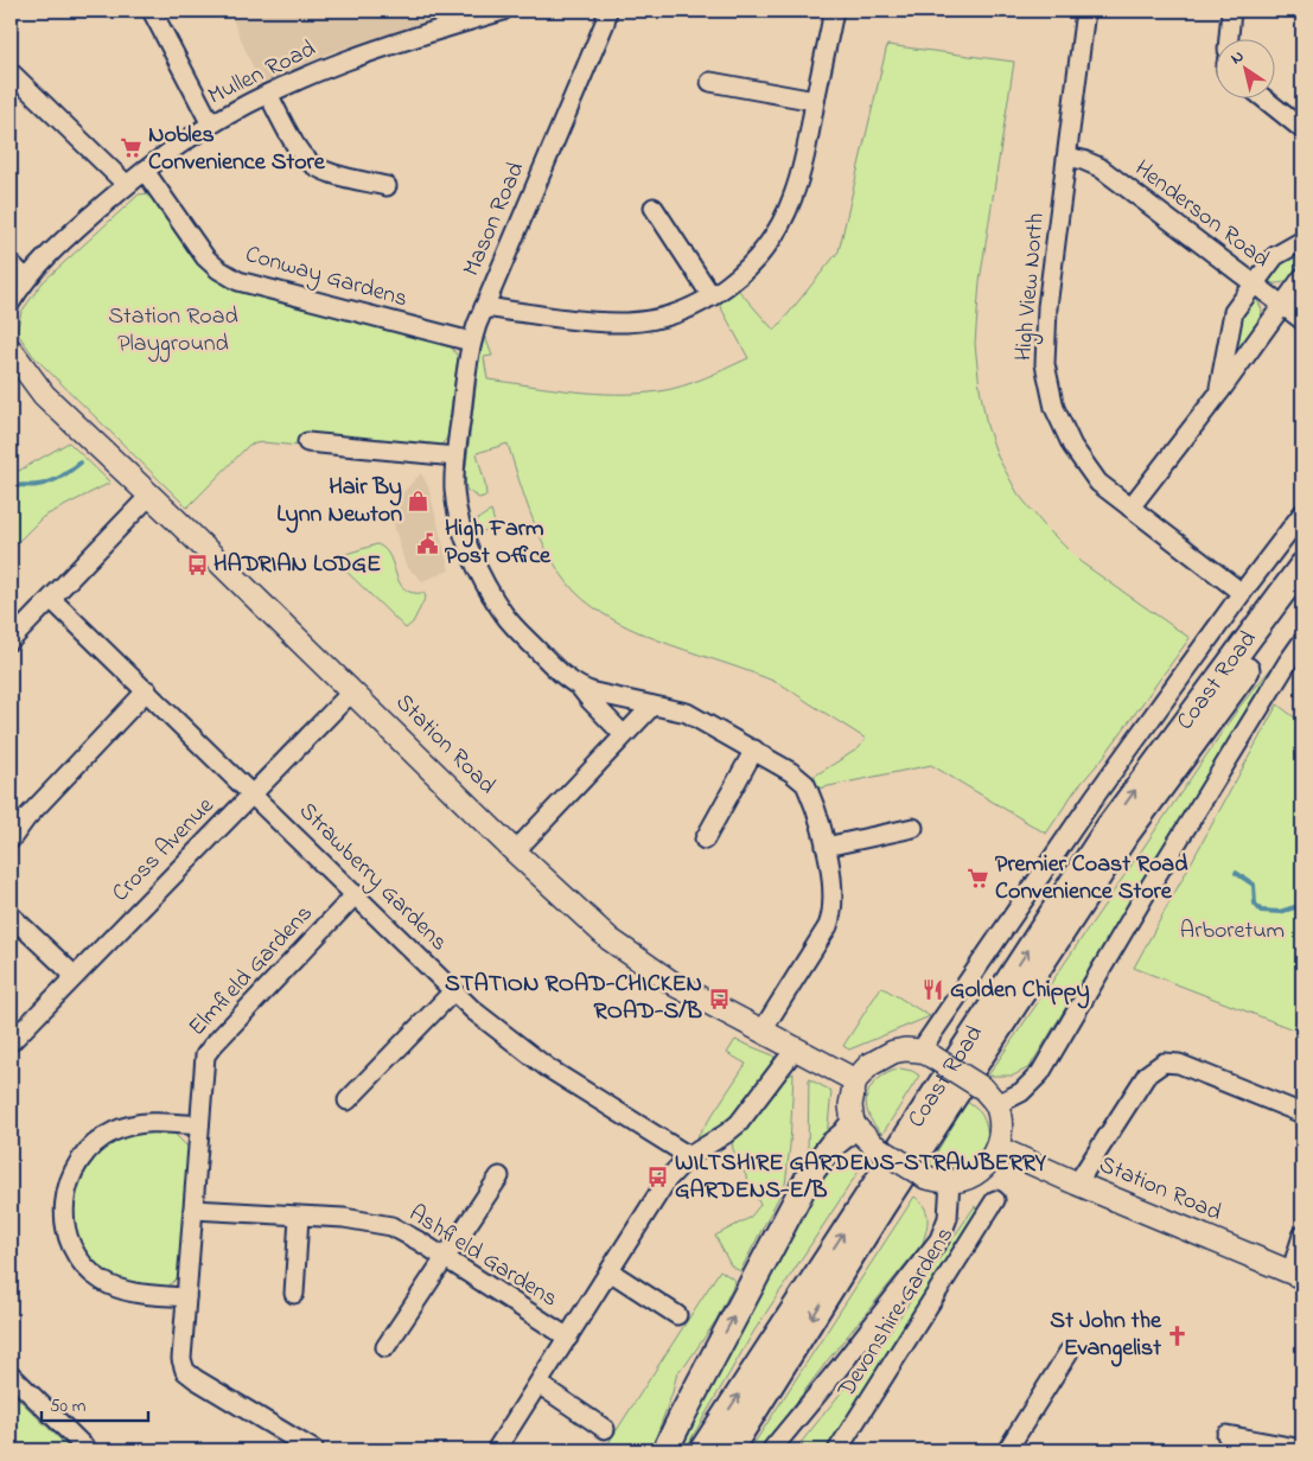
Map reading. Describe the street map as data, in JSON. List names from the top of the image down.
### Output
{
  "streets": {
    "highway": ["Coast Road"],
    "main road": ["Station Road"],
    "street": [
      "Mullen Road",
      "Henderson Road",
      "Mason Road",
      "Conway Gardens",
      "High View North",
      "Cross Avenue",
      "Strawberry Gardens",
      "Elmfield Gardens",
      "Ashfield Gardens",
      "Devonshire Gardens"
    ]
  },
  "crossings": [
    ["Mullen Road", "Conway Gardens"],
    ["Henderson Road", "High View North"],
    ["Mason Road", "Conway Gardens"],
    ["High View North", "Coast Road"],
    ["Coast Road", "Station Road"],
    ["Station Road", "Cross Avenue"],
    ["Cross Avenue", "Strawberry Gardens"],
    ["Strawberry Gardens", "Elmfield Gardens"],
    ["Elmfield Gardens", "Ashfield Gardens"]
  ],
  "parks": ["Station Road Playground", "Arboretum"],
  "places": {
    "supermarket": ["Nobles Convenience Store", "Premier Coast Road Convenience Store"],
    "shop": ["Hair By Lynn Newton"],
    "public building": ["High Farm Post Office"],
    "bus stop": ["HADRIAN LODGE", "STATION ROAD-CHICKEN ROAD-S/B", "WILTSHIRE GARDENS-STRAWBERRY GARDENS-E/B"],
    "restaurant": ["Golden Chippy"],
    "church": ["St John the Evangelist"]
  },
  "scale_bar": "50 m",
  "north": "top left"
}
